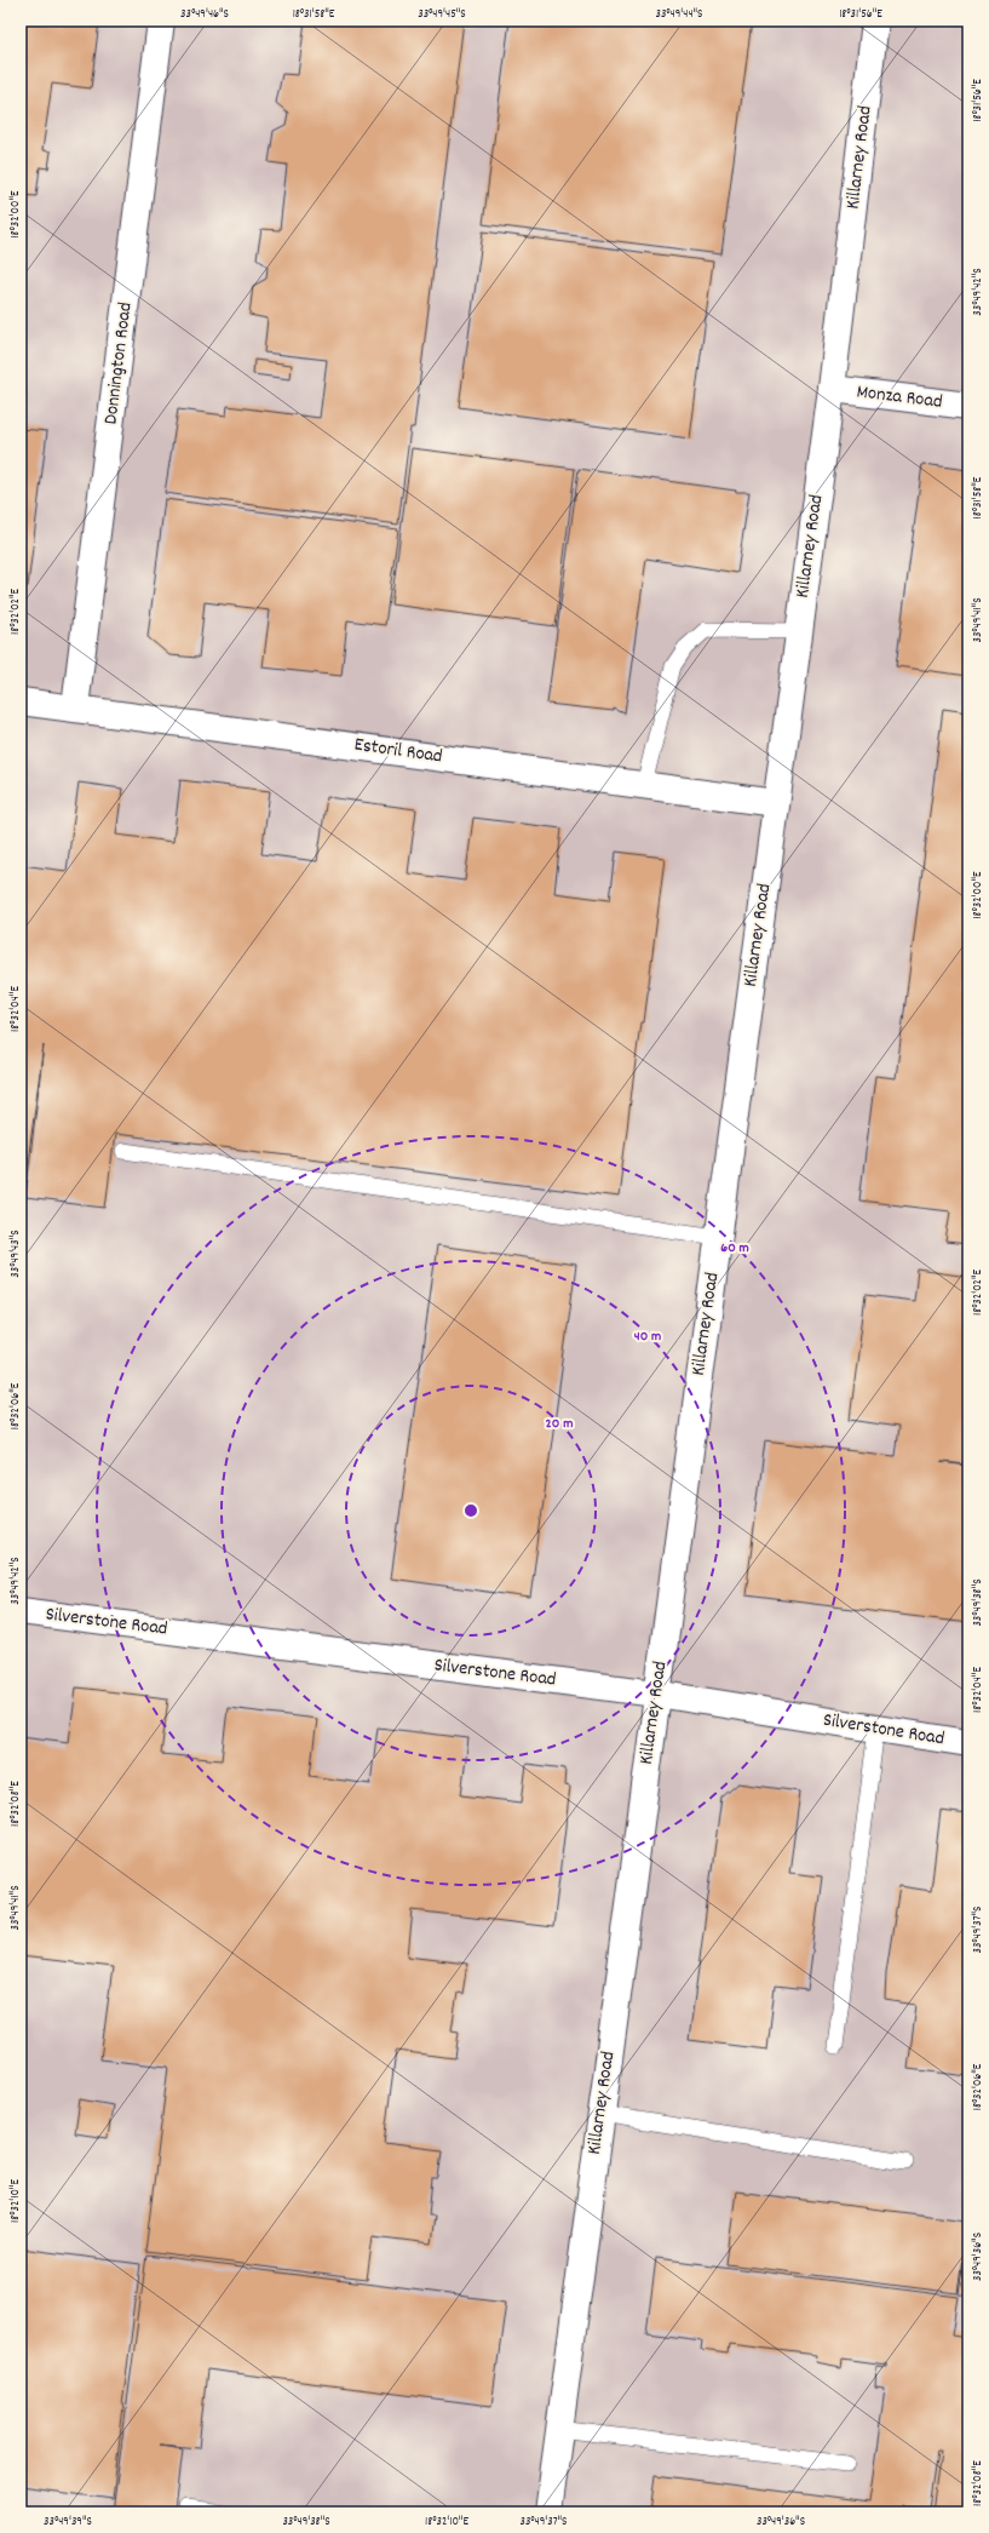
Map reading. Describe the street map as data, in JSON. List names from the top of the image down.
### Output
{
  "streets": {
    "street": [
      "Killarney Road",
      "Donnington Road",
      "Monza Road",
      "Estoril Road",
      "Silverstone Road"
    ]
  },
  "crossings": [
    ["Killarney Road", "Monza Road"],
    ["Killarney Road", "Estoril Road"],
    ["Killarney Road", "Silverstone Road"],
    ["Donnington Road", "Estoril Road"]
  ],
  "coordinates": [
    "33°49'46\"S",
    "18°31'58\"E",
    "33°49'45\"S",
    "33°49'44\"S",
    "18°31'56\"E",
    "18°32'00\"E",
    "33°49'42\"S",
    "18°32'02\"E",
    "33°49'41\"S",
    "18°32'04\"E",
    "33°49'43\"S",
    "18°32'06\"E",
    "33°49'38\"S",
    "18°32'08\"E",
    "33°49'37\"S",
    "18°32'10\"E",
    "33°49'36\"S",
    "33°49'39\"S"
  ],
  "rings": ["60 m", "40 m", "20 m"]
}
